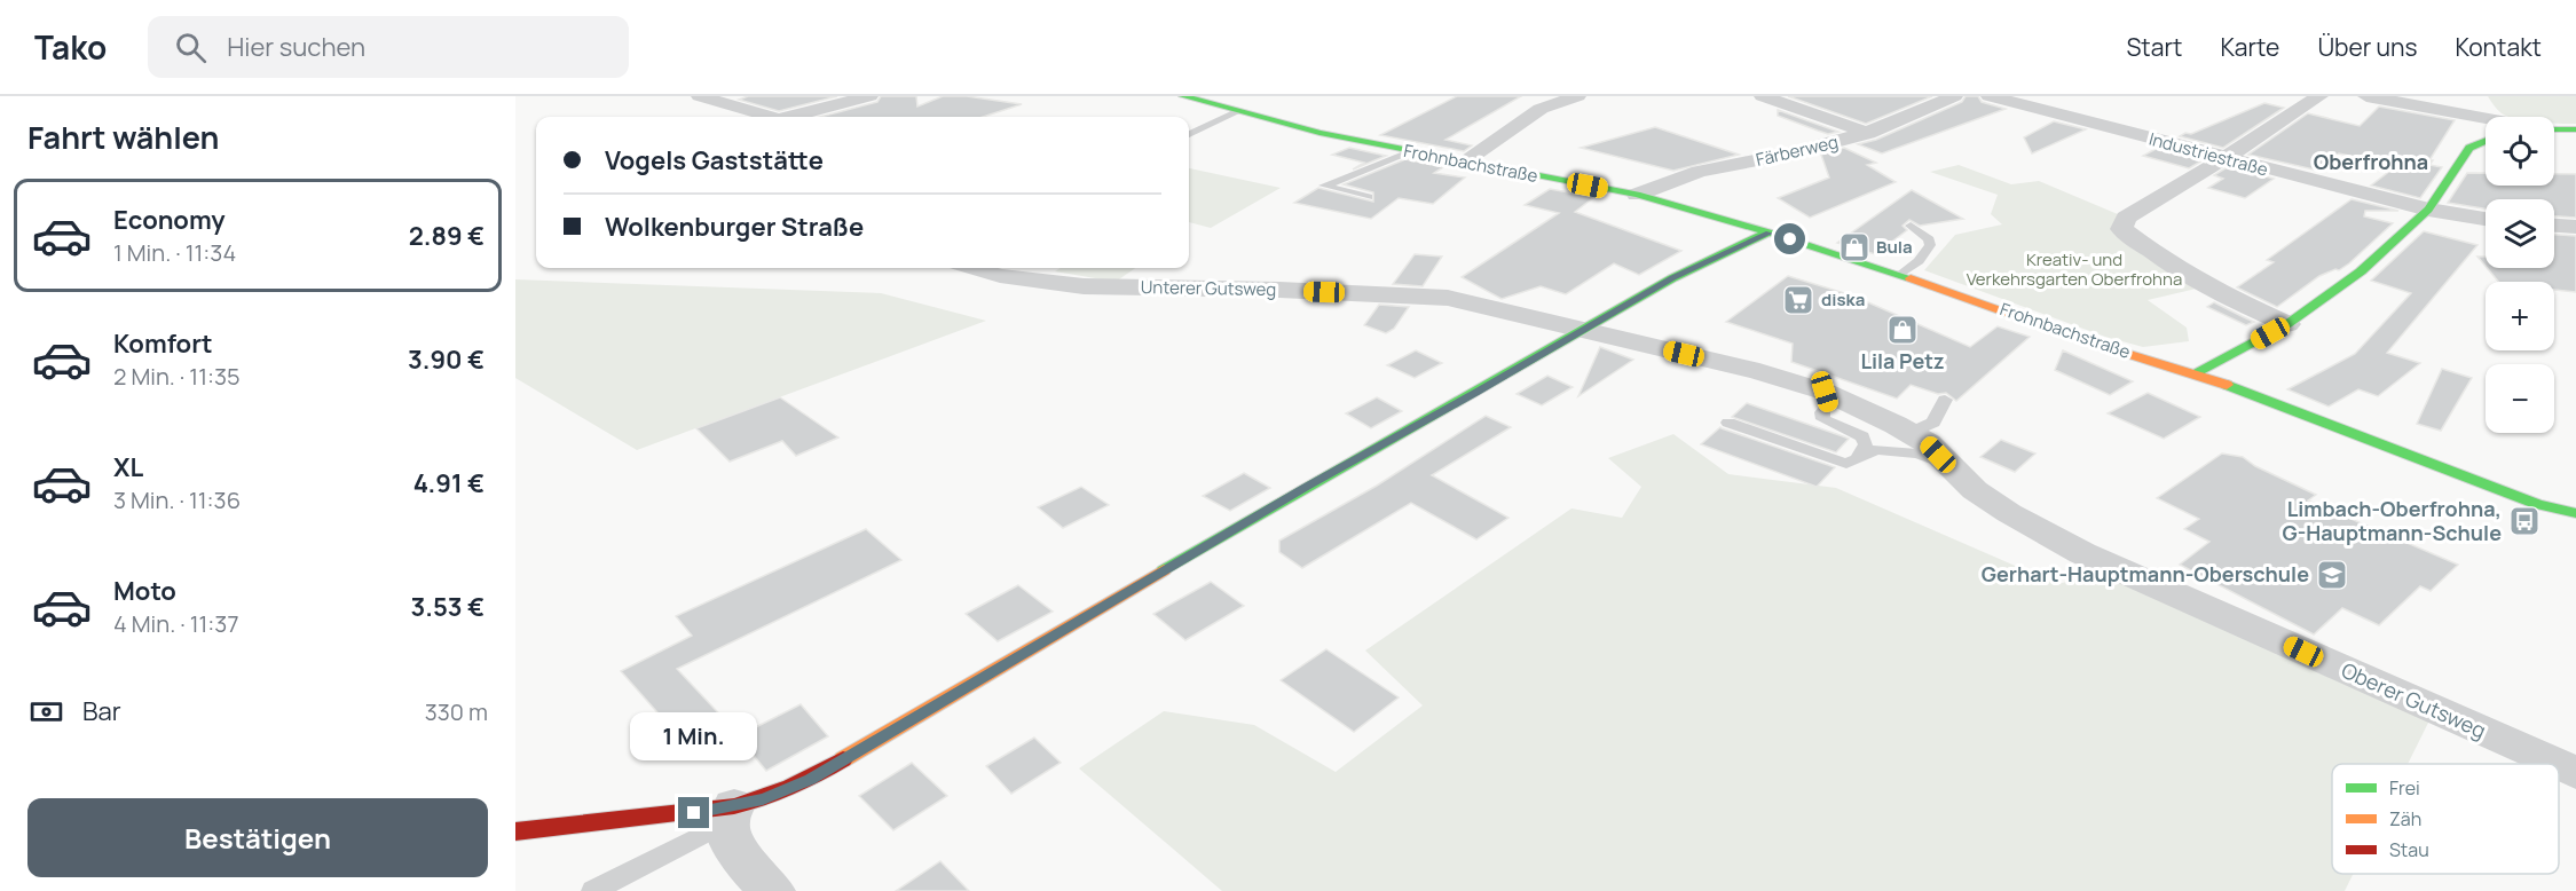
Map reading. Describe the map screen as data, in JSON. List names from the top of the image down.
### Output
{
  "streets": {
    "main road": ["Frohnbachstraße"],
    "street": [
      "Färberweg",
      "Industriestraße",
      "Unterer Gutsweg",
      "Oberer Gutsweg"
    ]
  },
  "crossings": [
    ["Färberweg", "Frohnbachstraße"],
    ["Unterer Gutsweg", "Oberer Gutsweg"]
  ],
  "districts": ["Oberfrohna"],
  "parks": ["Kreativ- und Verkehrsgarten Oberfrohna"],
  "places": {
    "shop": ["Bula", "Lila Petz"],
    "supermarket": ["diska"],
    "bus stop": ["Limbach-Oberfrohna, G-Hauptmann-Schule"],
    "school or university": ["Gerhart-Hauptmann-Oberschule"]
  },
  "legend": ["Frei", "Zäh", "Stau"],
  "page": {
    "header": "Tako",
    "search": "Hier suchen",
    "nav": [
      "Start",
      "Karte",
      "Über uns",
      "Kontakt"
    ],
    "heading": "Fahrt wählen",
    "map_buttons": ["+", "−"],
    "banner": ["Vogels Gaststätte", "Wolkenburger Straße"],
    "list": [
      {
        "name": "Economy",
        "note": "1 Min. · 11:34",
        "value": "2.89 €"
      },
      {
        "name": "Komfort",
        "note": "2 Min. · 11:35",
        "value": "3.90 €"
      },
      {
        "name": "XL",
        "note": "3 Min. · 11:36",
        "value": "4.91 €"
      },
      {
        "name": "Moto",
        "note": "4 Min. · 11:37",
        "value": "3.53 €"
      }
    ],
    "pay": ["Bar", "330 m"],
    "bubble": "1 Min.",
    "buttons": "Bestätigen"
  }
}
